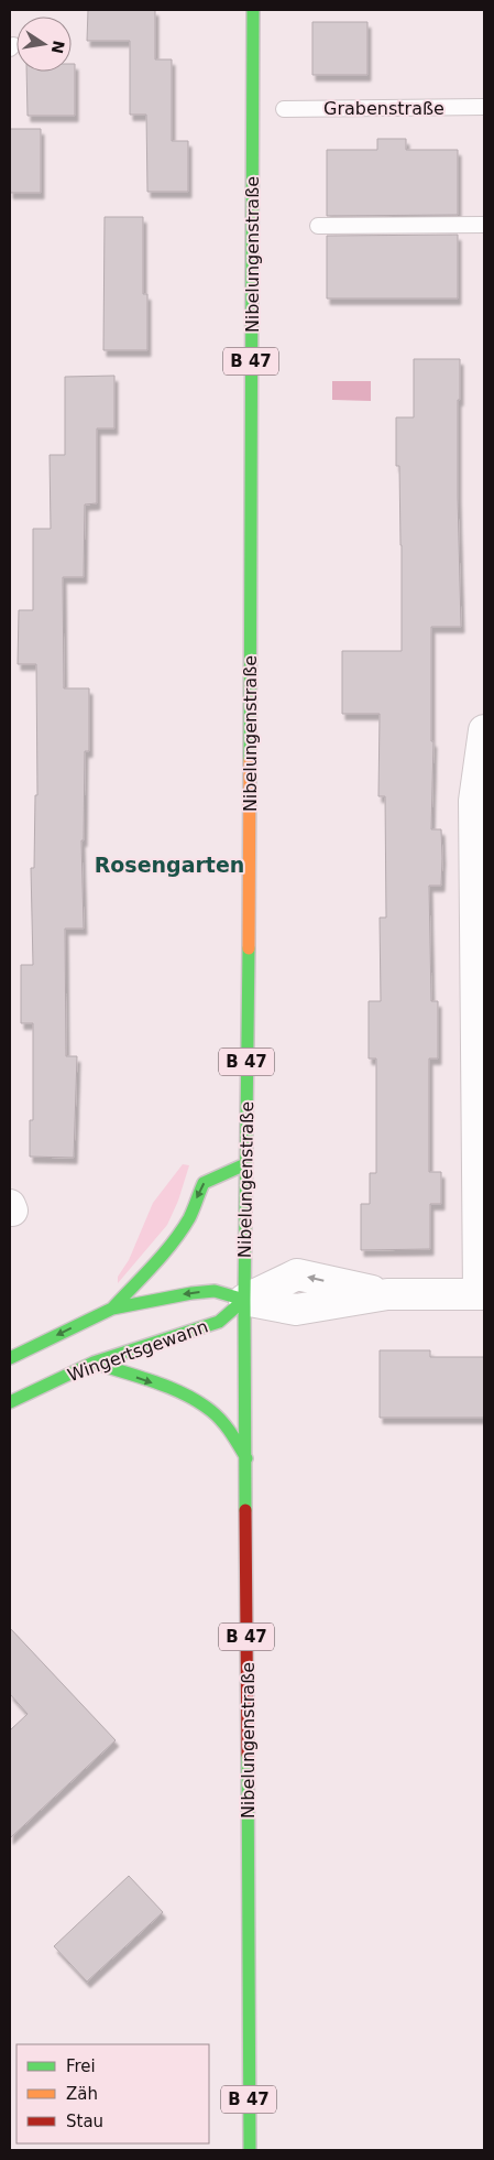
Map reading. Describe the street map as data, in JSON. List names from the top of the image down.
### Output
{
  "streets": {
    "main road": ["Nibelungenstraße", "B 47", "Wingertsgewann"],
    "lane": ["Grabenstraße"]
  },
  "crossings": [
    ["Nibelungenstraße", "Wingertsgewann"]
  ],
  "districts": ["Rosengarten"],
  "legend": ["Frei", "Zäh", "Stau"],
  "north": "right"
}
